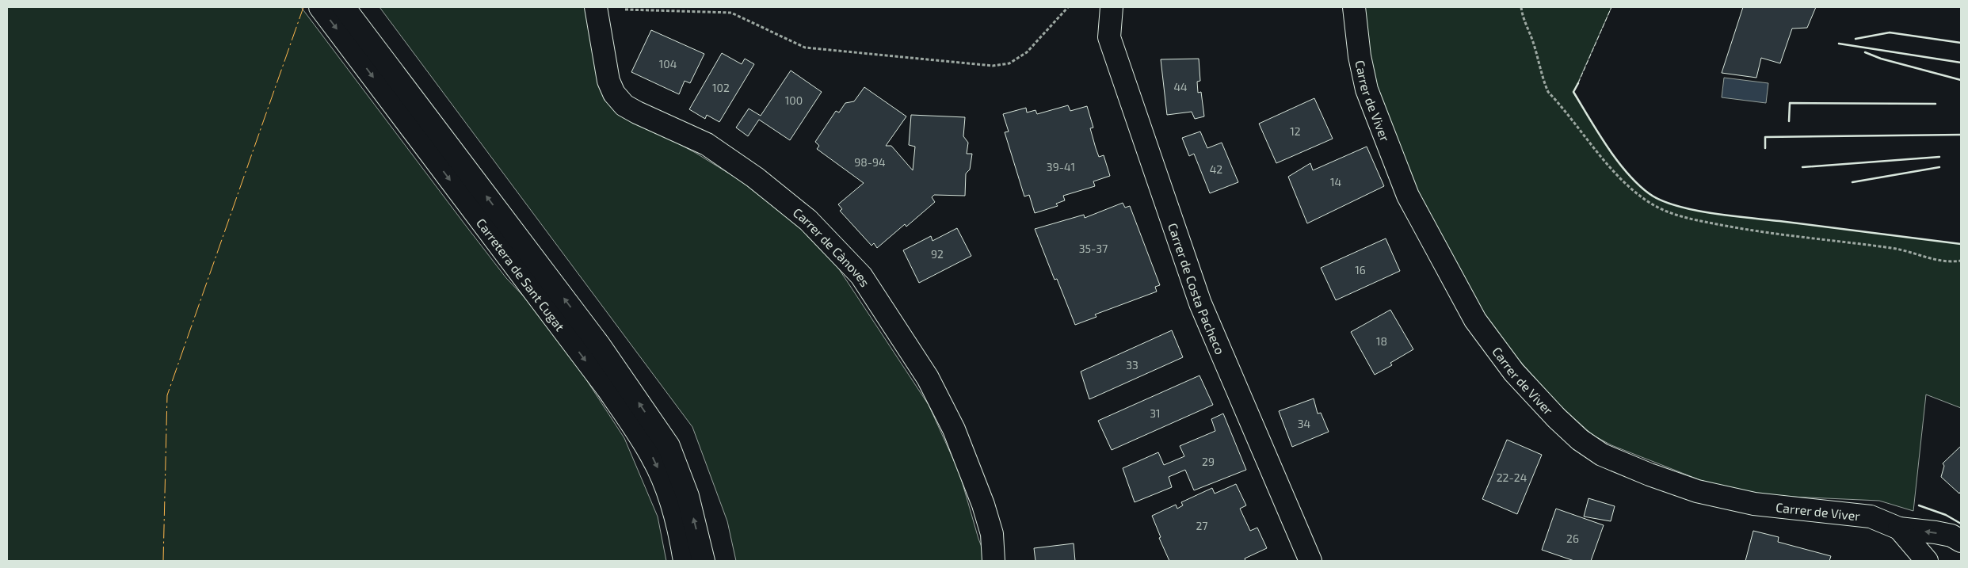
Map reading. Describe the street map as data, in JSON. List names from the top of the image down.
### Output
{
  "streets": {
    "street": [
      "Carrer de Viver",
      "Carrer de Cànoves",
      "Carretera de Sant Cugat",
      "Carrer de Costa Pacheco"
    ]
  },
  "house_numbers": [
    "104",
    "44",
    "102",
    "100",
    "12",
    "98-94",
    "39-41",
    "42",
    "14",
    "35-37",
    "92",
    "16",
    "18",
    "33",
    "31",
    "34",
    "29",
    "22-24",
    "27",
    "26"
  ]
}
